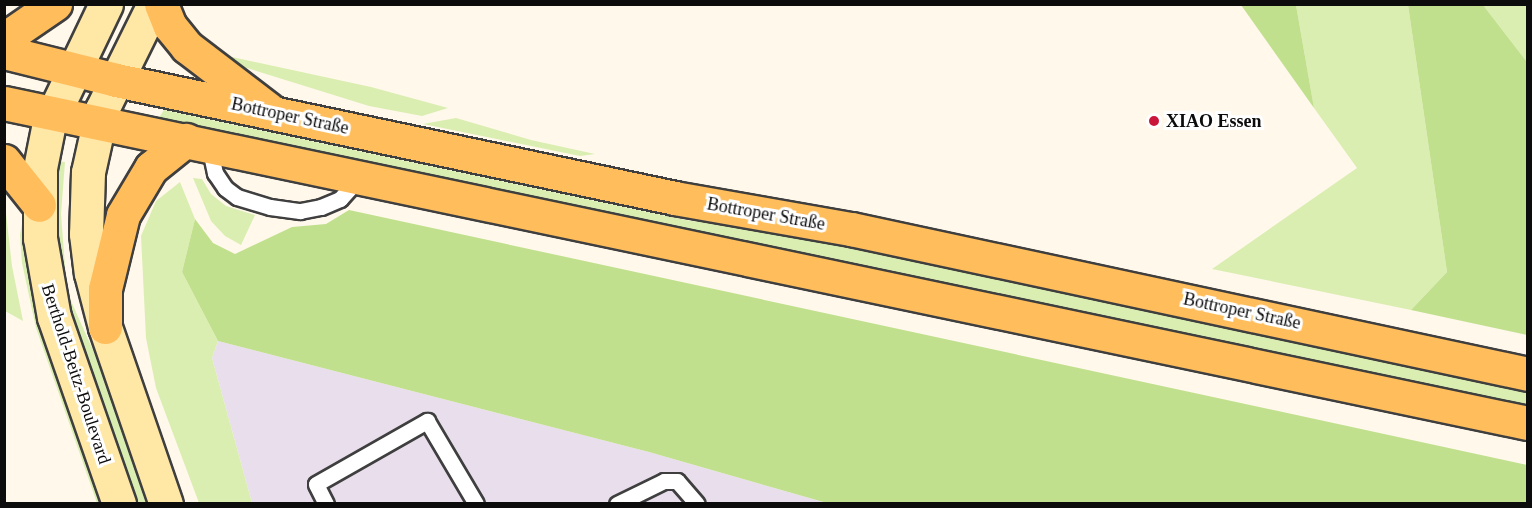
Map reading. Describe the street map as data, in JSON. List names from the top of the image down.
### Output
{
  "streets": {
    "main road": ["Bottroper Straße", "Berthold-Beitz-Boulevard"]
  },
  "crossings": [
    ["Bottroper Straße", "Berthold-Beitz-Boulevard"]
  ],
  "places": ["XIAO Essen"]
}
